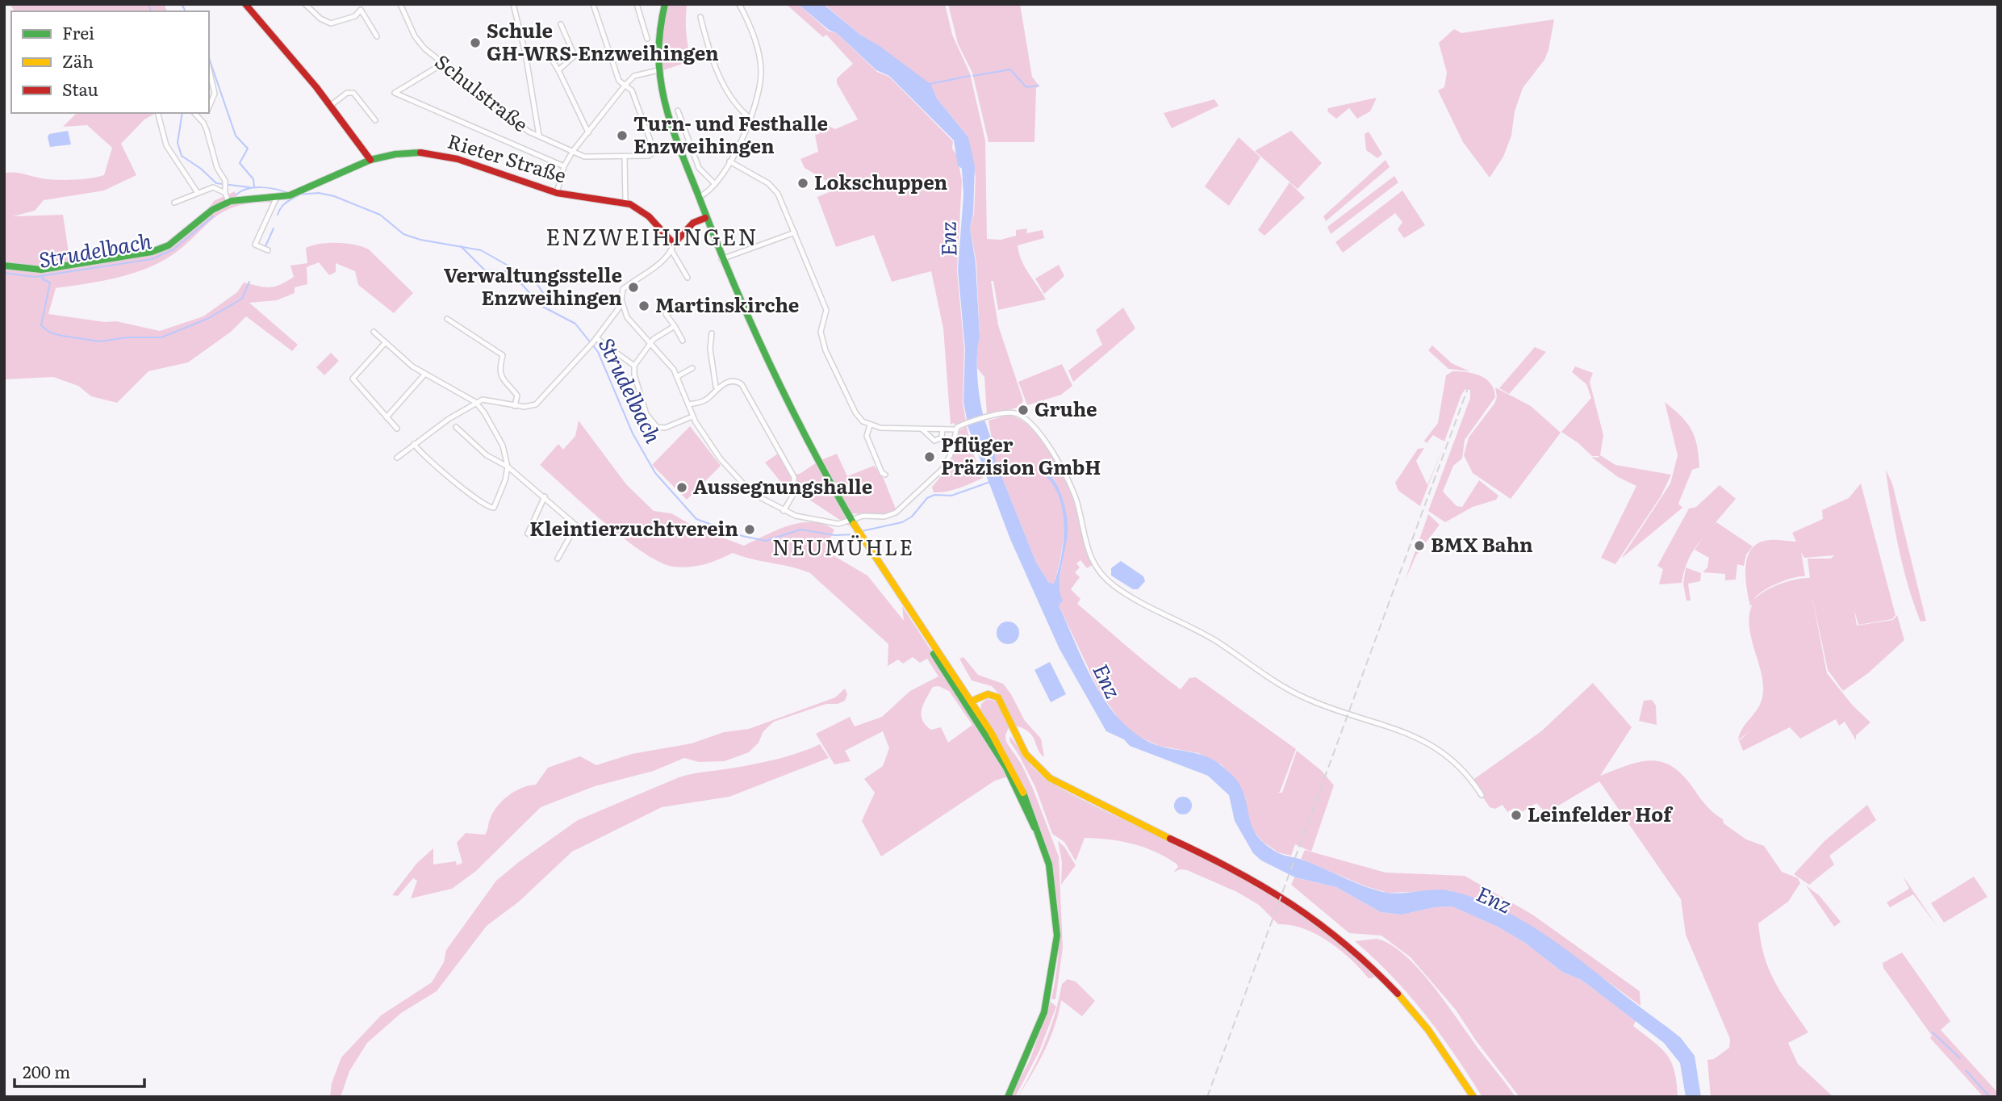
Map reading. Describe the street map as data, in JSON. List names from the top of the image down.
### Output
{
  "streets": {
    "street": ["Schulstraße", "Rieter Straße"]
  },
  "districts": ["ENZWEIHINGEN", "NEUMÜHLE"],
  "water": ["Enz", "Strudelbach"],
  "places": [
    "Schule GH-WRS-Enzweihingen",
    "Turn- und Festhalle Enzweihingen",
    "Lokschuppen",
    "Verwaltungsstelle Enzweihingen",
    "Martinskirche",
    "Gruhe",
    "Pflüger Präzision GmbH",
    "Aussegnungshalle",
    "Kleintierzuchtverein",
    "BMX Bahn",
    "Leinfelder Hof"
  ],
  "legend": ["Frei", "Zäh", "Stau"],
  "scale_bar": "200 m"
}
